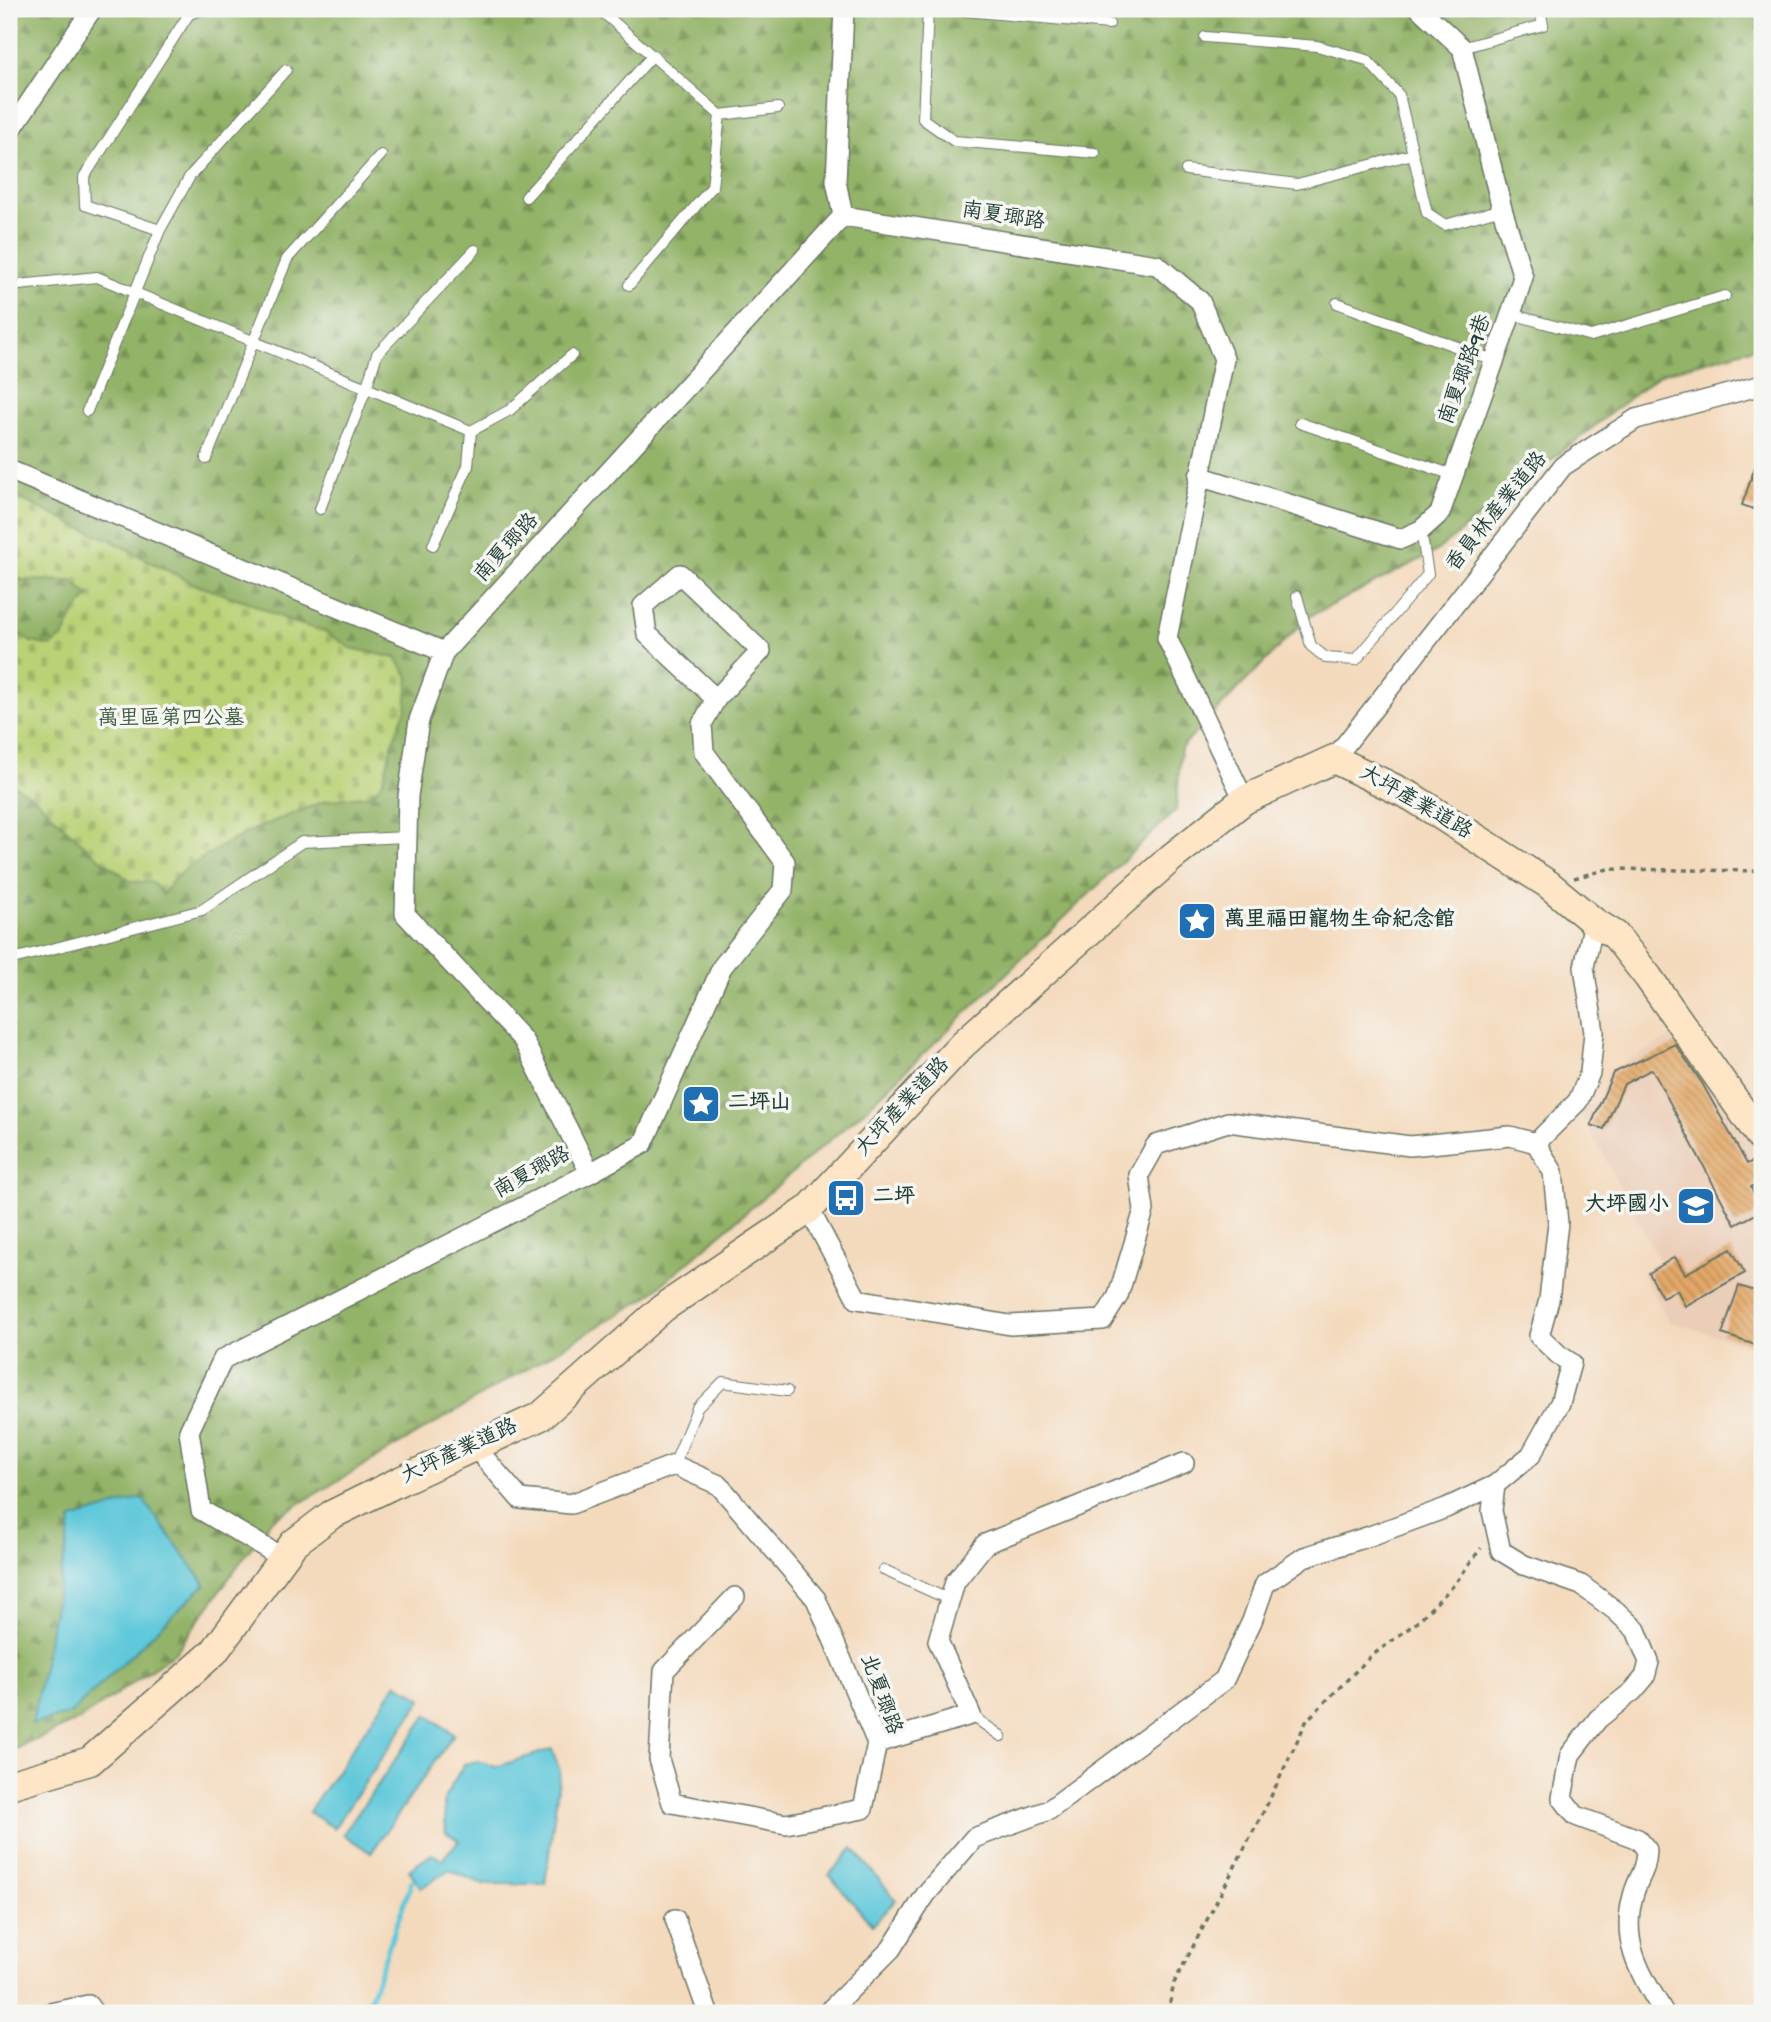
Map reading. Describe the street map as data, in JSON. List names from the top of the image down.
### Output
{
  "streets": {
    "street": [
      "南夏瑯路",
      "南夏瑯路9巷",
      "香員林產業道路",
      "大坪產業道路",
      "北夏瑯路"
    ]
  },
  "crossings": [
    ["南夏瑯路", "大坪產業道路"],
    ["香員林產業道路", "大坪產業道路"]
  ],
  "parks": ["萬里區第四公墓"],
  "places": {
    "place": ["萬里福田寵物生命紀念館", "二坪山"],
    "bus stop": ["二坪"],
    "school or university": ["大坪國小"]
  }
}
